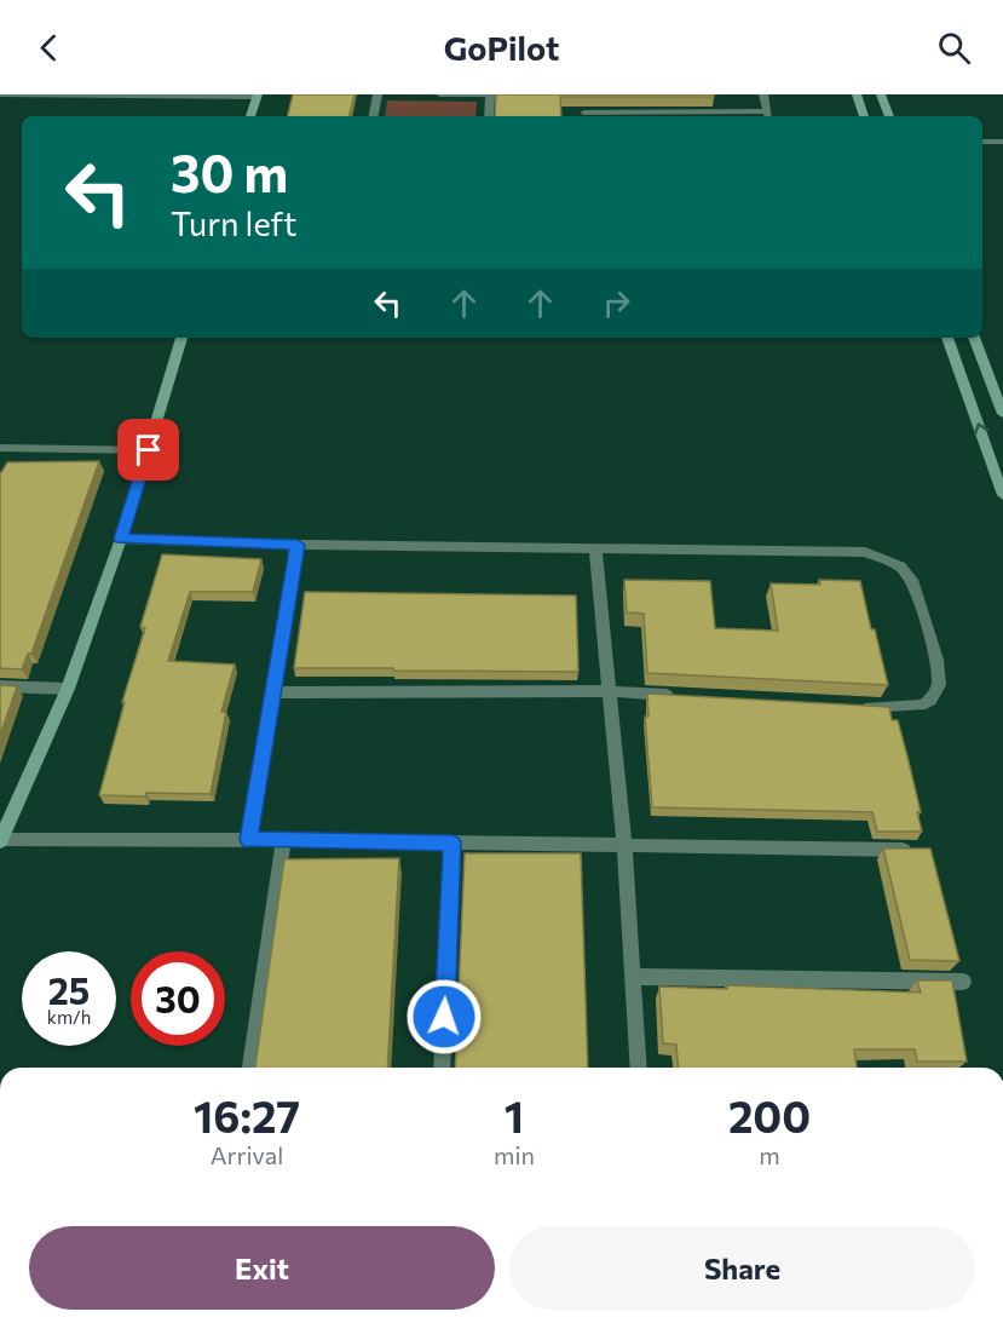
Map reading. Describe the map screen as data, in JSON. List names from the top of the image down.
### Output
{
  "page": {
    "header": "GoPilot",
    "turn": ["30 m", "Turn left"],
    "speed": "25 km/h",
    "limit": "30",
    "eta": [
      "16:27",
      "Arrival",
      "1",
      "min",
      "200",
      "m"
    ],
    "buttons": ["Exit", "Share"]
  }
}
